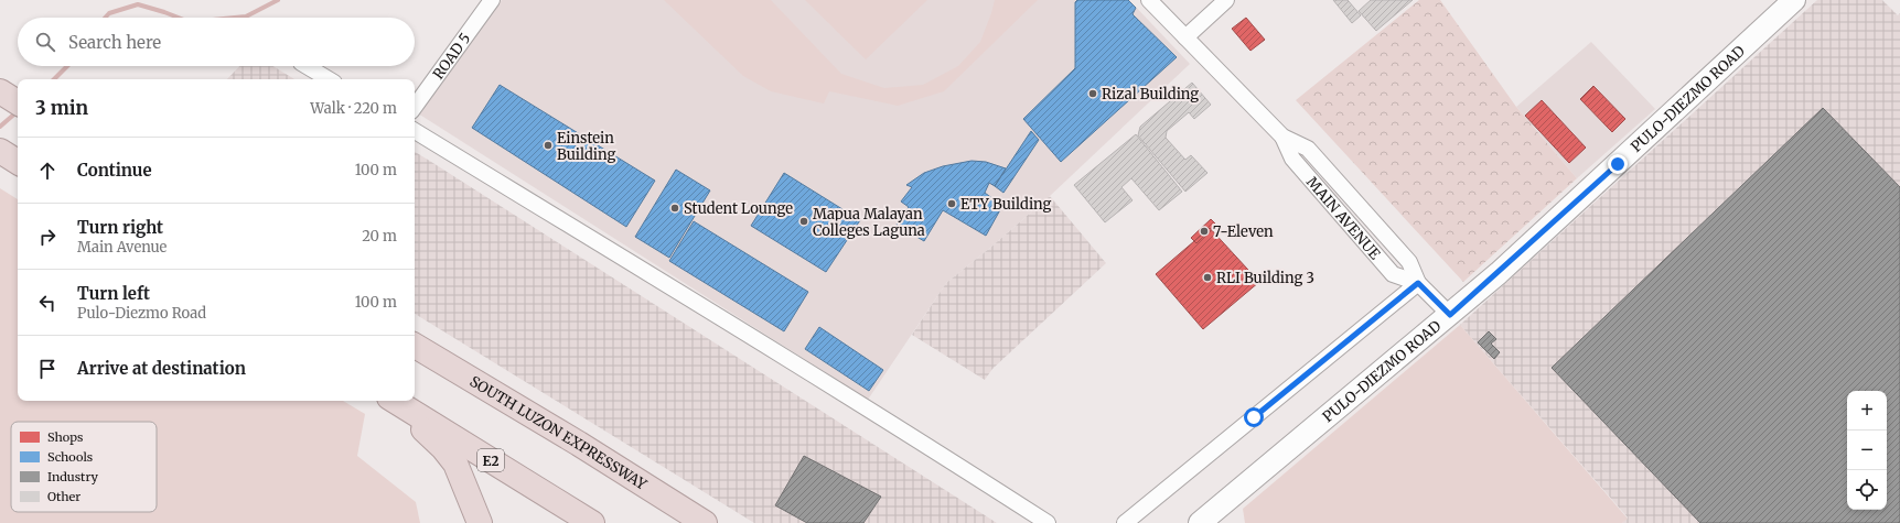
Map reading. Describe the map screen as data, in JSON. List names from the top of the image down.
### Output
{
  "streets": {
    "highway": ["SOUTH LUZON EXPRESSWAY", "E2"],
    "main road": ["PULO-DIEZMO ROAD"],
    "street": ["ROAD 5", "MAIN AVENUE"]
  },
  "crossings": [
    ["PULO-DIEZMO ROAD", "MAIN AVENUE"]
  ],
  "places": [
    "Rizal Building",
    "Einstein Building",
    "ETY Building",
    "Student Lounge",
    "Mapua Malayan Colleges Laguna",
    "7-Eleven",
    "RLI Building 3"
  ],
  "legend": [
    "Shops",
    "Schools",
    "Industry",
    "Other"
  ],
  "page": {
    "search": "Search here",
    "heading": ["3 min", "Walk · 220 m"],
    "list": [
      ["Continue", "100 m"],
      ["Turn right", "Main Avenue", "20 m"],
      ["Turn left", "Pulo-Diezmo Road", "100 m"],
      "Arrive at destination"
    ],
    "map_buttons": ["+", "−"]
  }
}
